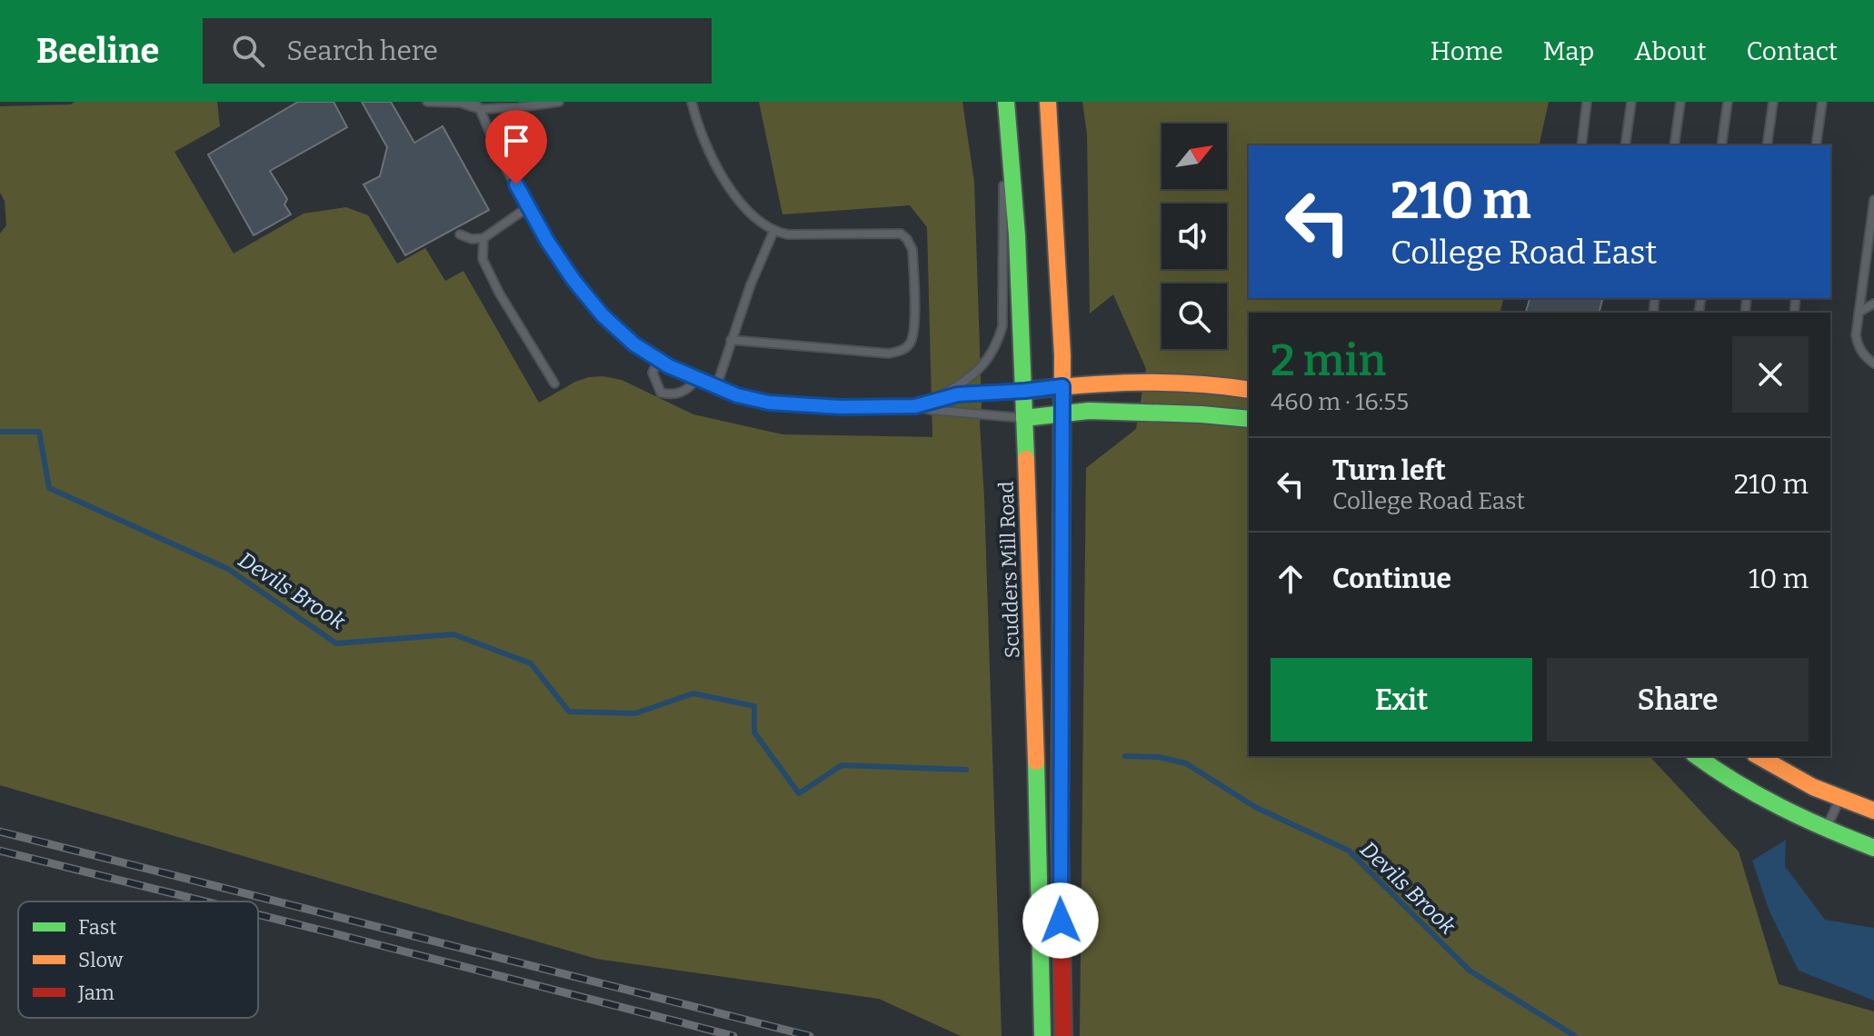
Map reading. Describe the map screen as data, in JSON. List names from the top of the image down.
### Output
{
  "streets": {
    "main road": ["Scudders Mill Road"]
  },
  "water": ["Devils Brook"],
  "legend": ["Fast", "Slow", "Jam"],
  "north": "top right",
  "page": {
    "header": "Beeline",
    "search": "Search here",
    "nav": [
      "Home",
      "Map",
      "About",
      "Contact"
    ],
    "turn": ["210 m", "College Road East"],
    "heading": ["2 min", "460 m · 16:55"],
    "list": [
      {
        "name": "Turn left",
        "note": "College Road East",
        "value": "210 m"
      },
      {
        "name": "Continue",
        "value": "10 m"
      }
    ],
    "buttons": ["Exit", "Share"]
  }
}
